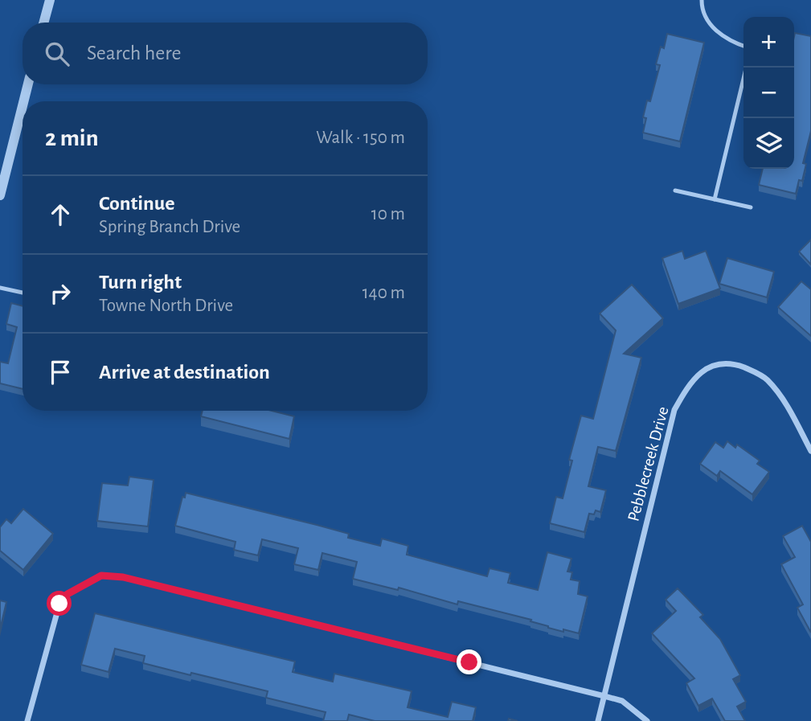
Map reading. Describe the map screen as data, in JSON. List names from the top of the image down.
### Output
{
  "streets": {
    "street": ["Pebblecreek Drive"]
  },
  "page": {
    "map_buttons": ["+", "−"],
    "search": "Search here",
    "heading": ["2 min", "Walk · 150 m"],
    "list": [
      ["Continue", "Spring Branch Drive", "10 m"],
      ["Turn right", "Towne North Drive", "140 m"],
      "Arrive at destination"
    ]
  }
}
